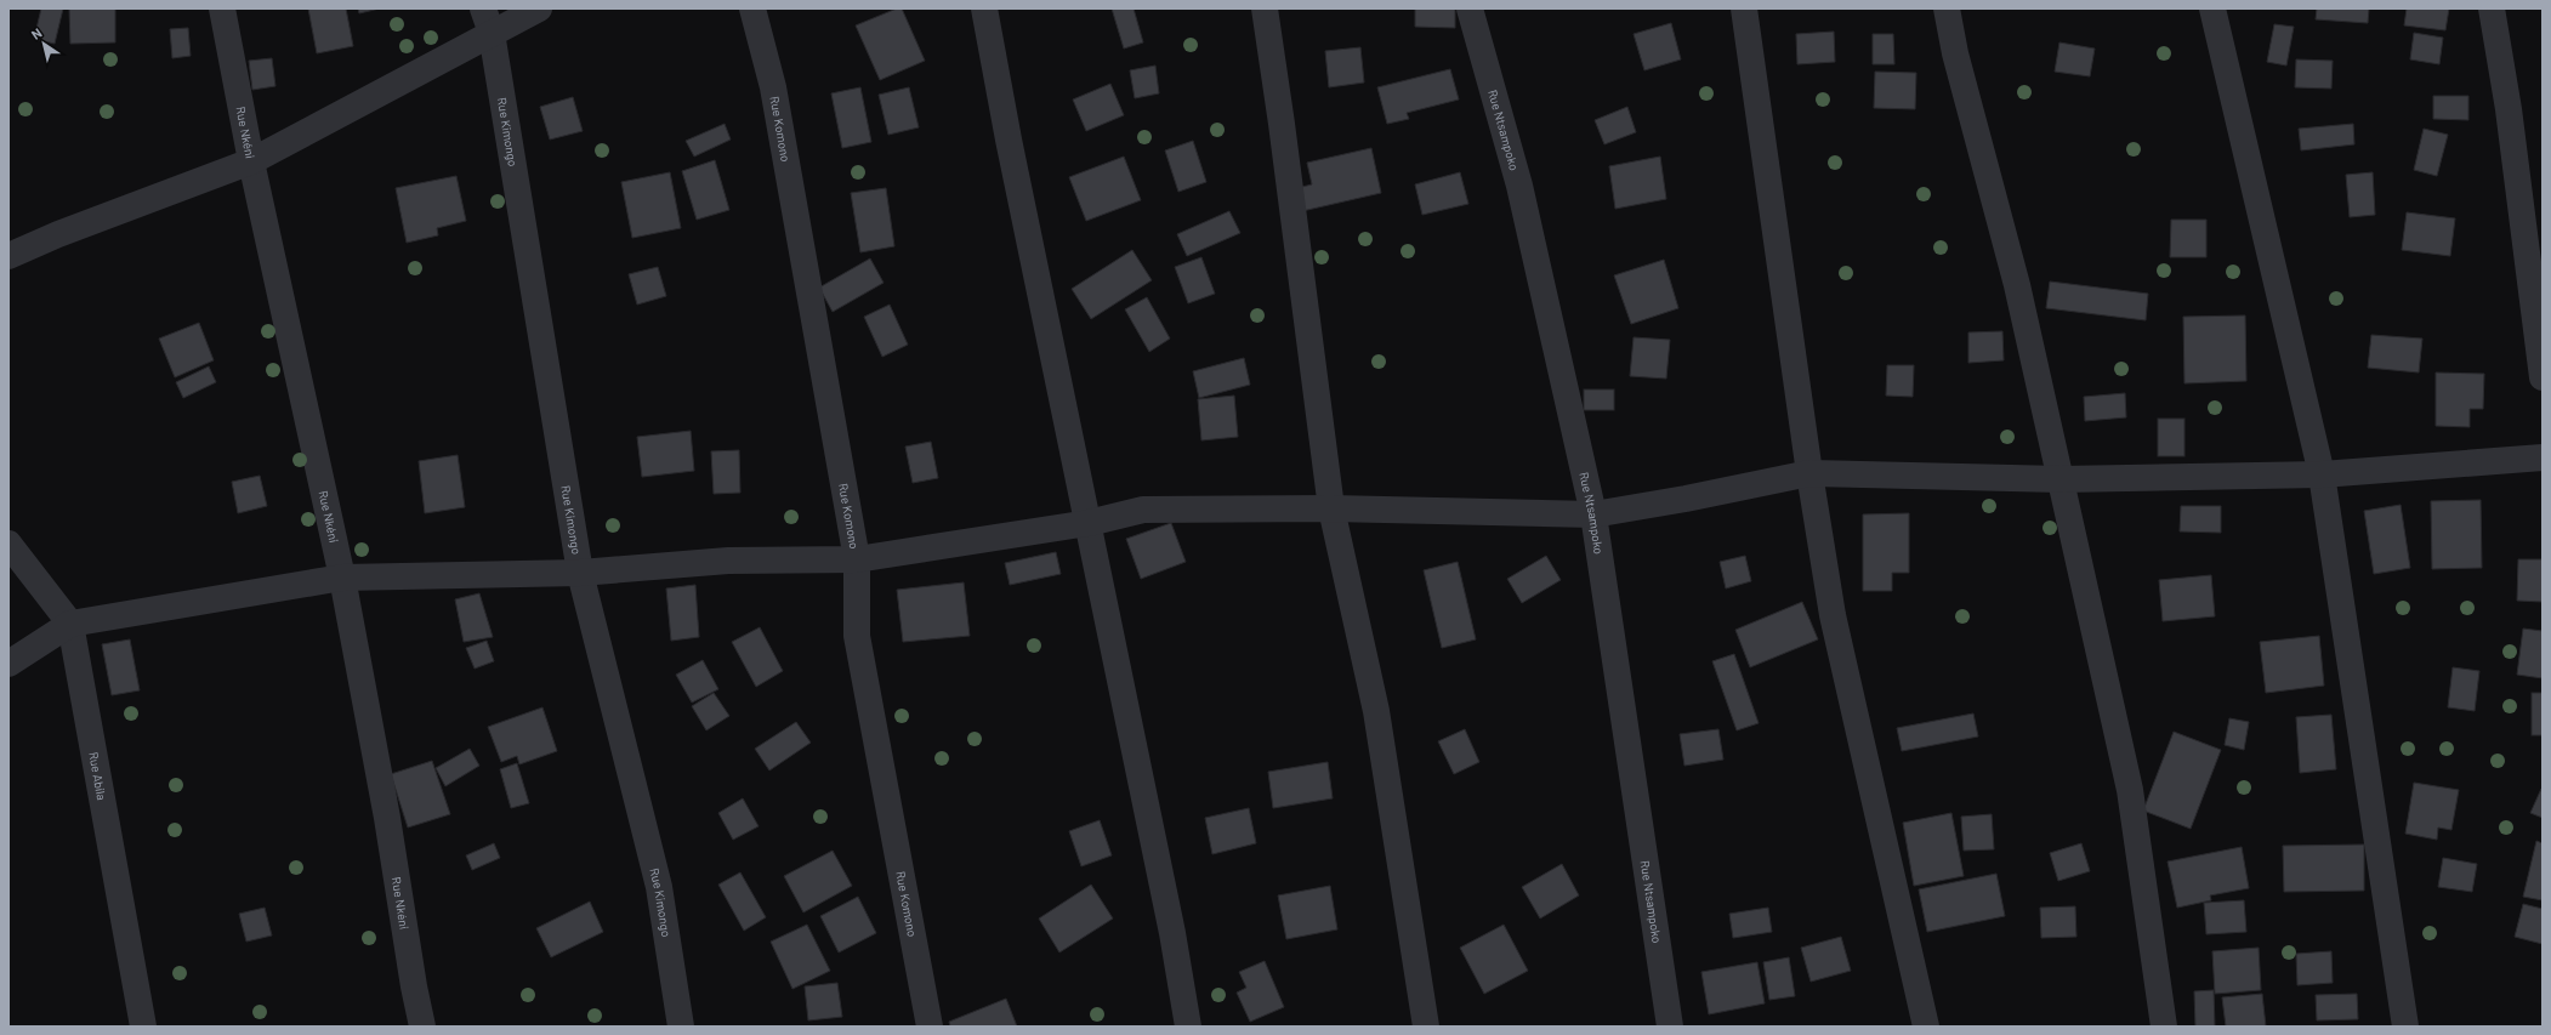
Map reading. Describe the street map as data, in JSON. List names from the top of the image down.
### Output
{
  "streets": {
    "street": [
      "Rue Komono",
      "Rue Ntsampoko",
      "Rue Nkéni",
      "Rue Kimongo",
      "Rue Abila"
    ]
  },
  "north": "top left"
}
